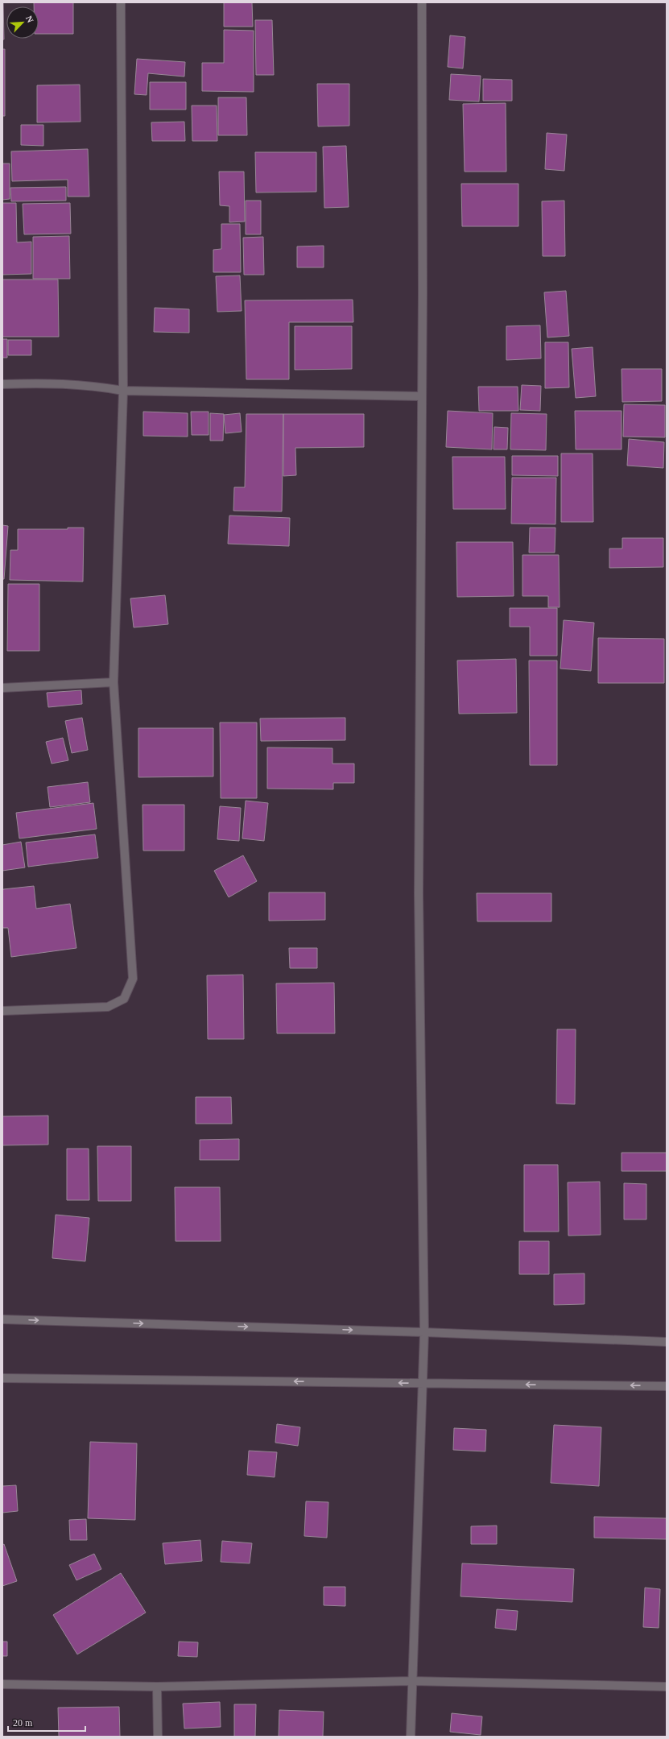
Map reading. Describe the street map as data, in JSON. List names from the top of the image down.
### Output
{
  "scale_bar": "20 m",
  "north": "top right"
}
